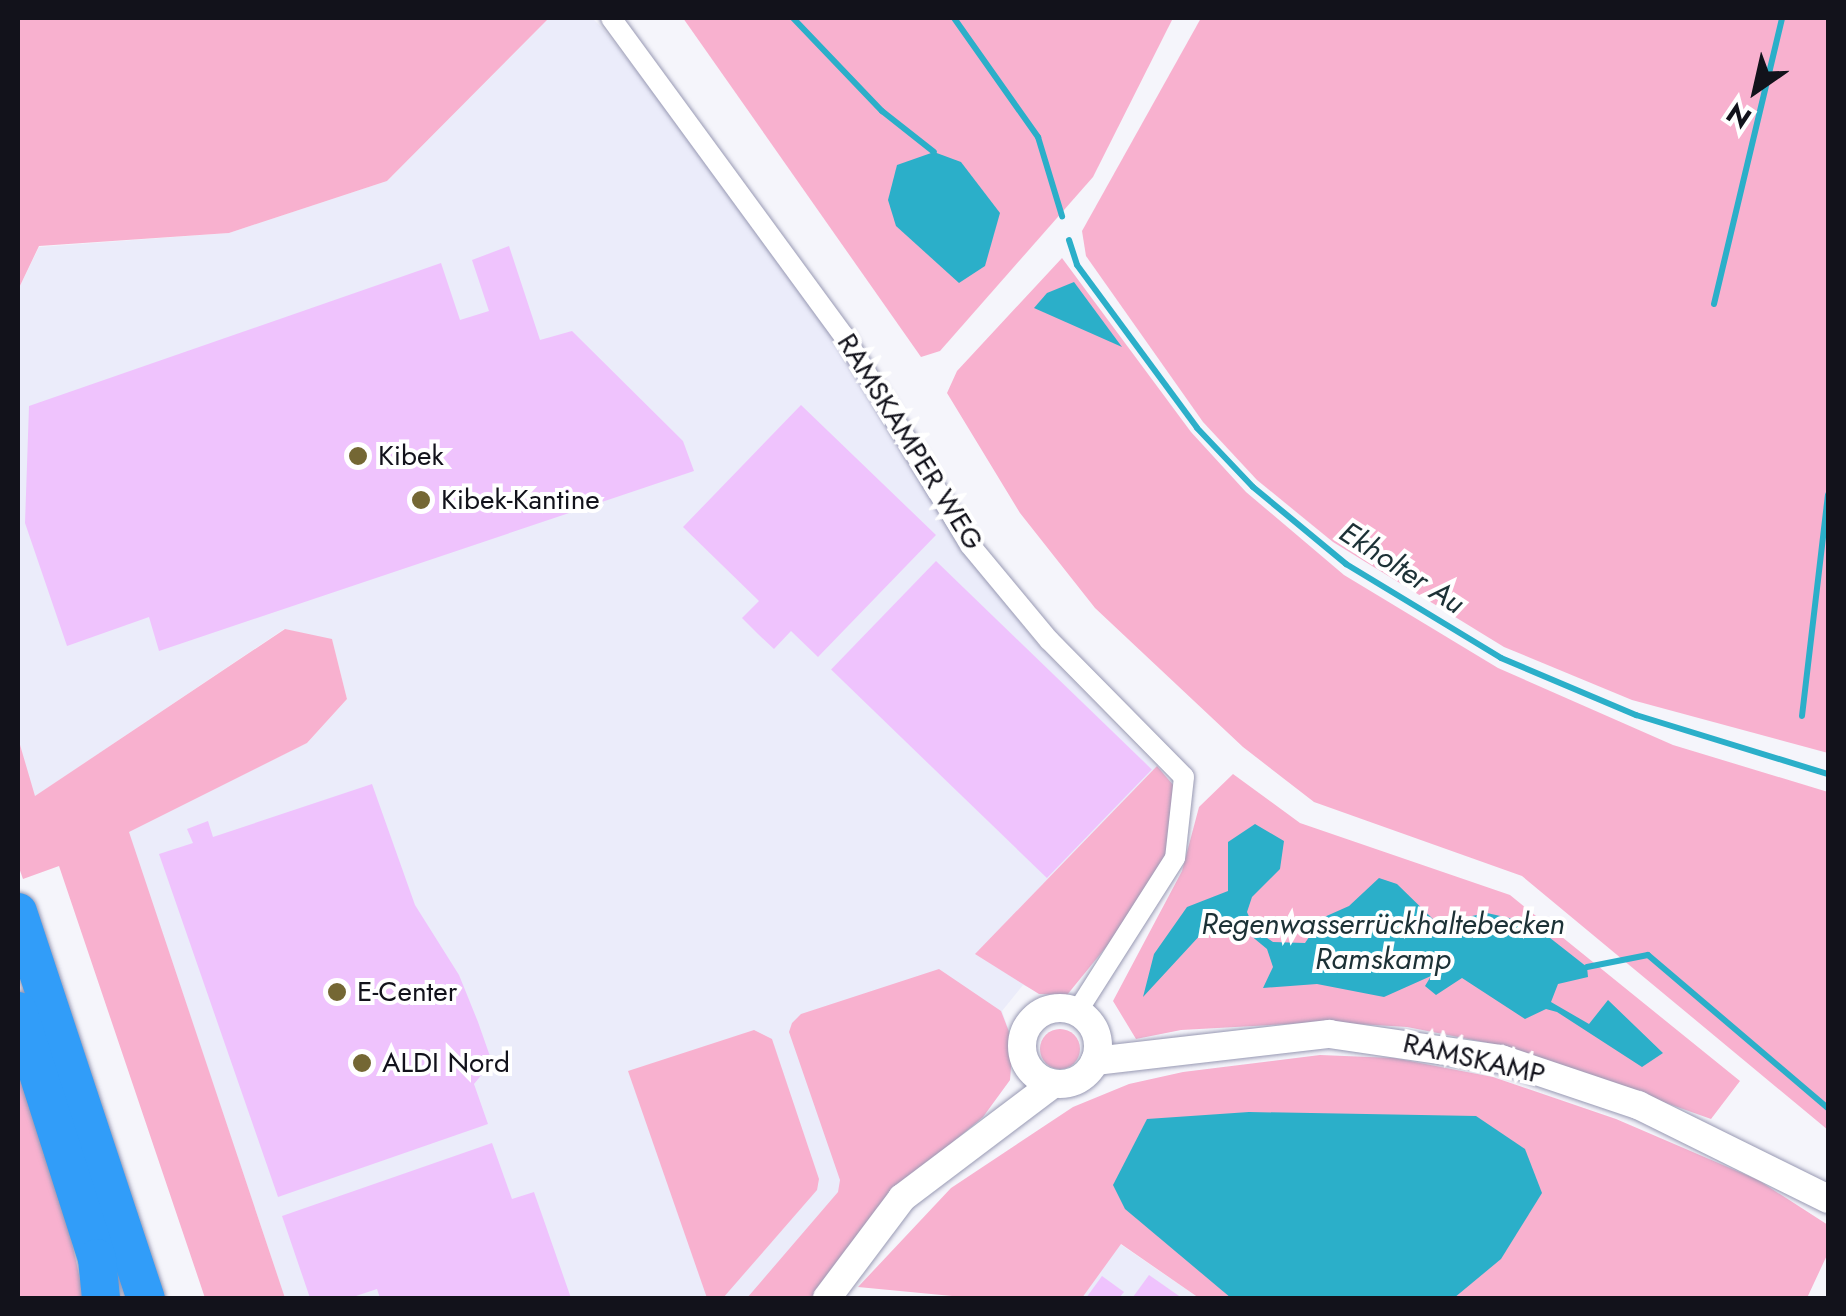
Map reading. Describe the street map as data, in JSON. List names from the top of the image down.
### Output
{
  "streets": {
    "street": ["RAMSKAMPER WEG", "RAMSKAMP"]
  },
  "crossings": [
    ["RAMSKAMPER WEG", "RAMSKAMP"]
  ],
  "water": ["Ekholter Au", "Regenwasserrückhaltebecken Ramskamp"],
  "places": [
    "Kibek",
    "Kibek-Kantine",
    "E-Center",
    "ALDI Nord"
  ],
  "north": "bottom left"
}
